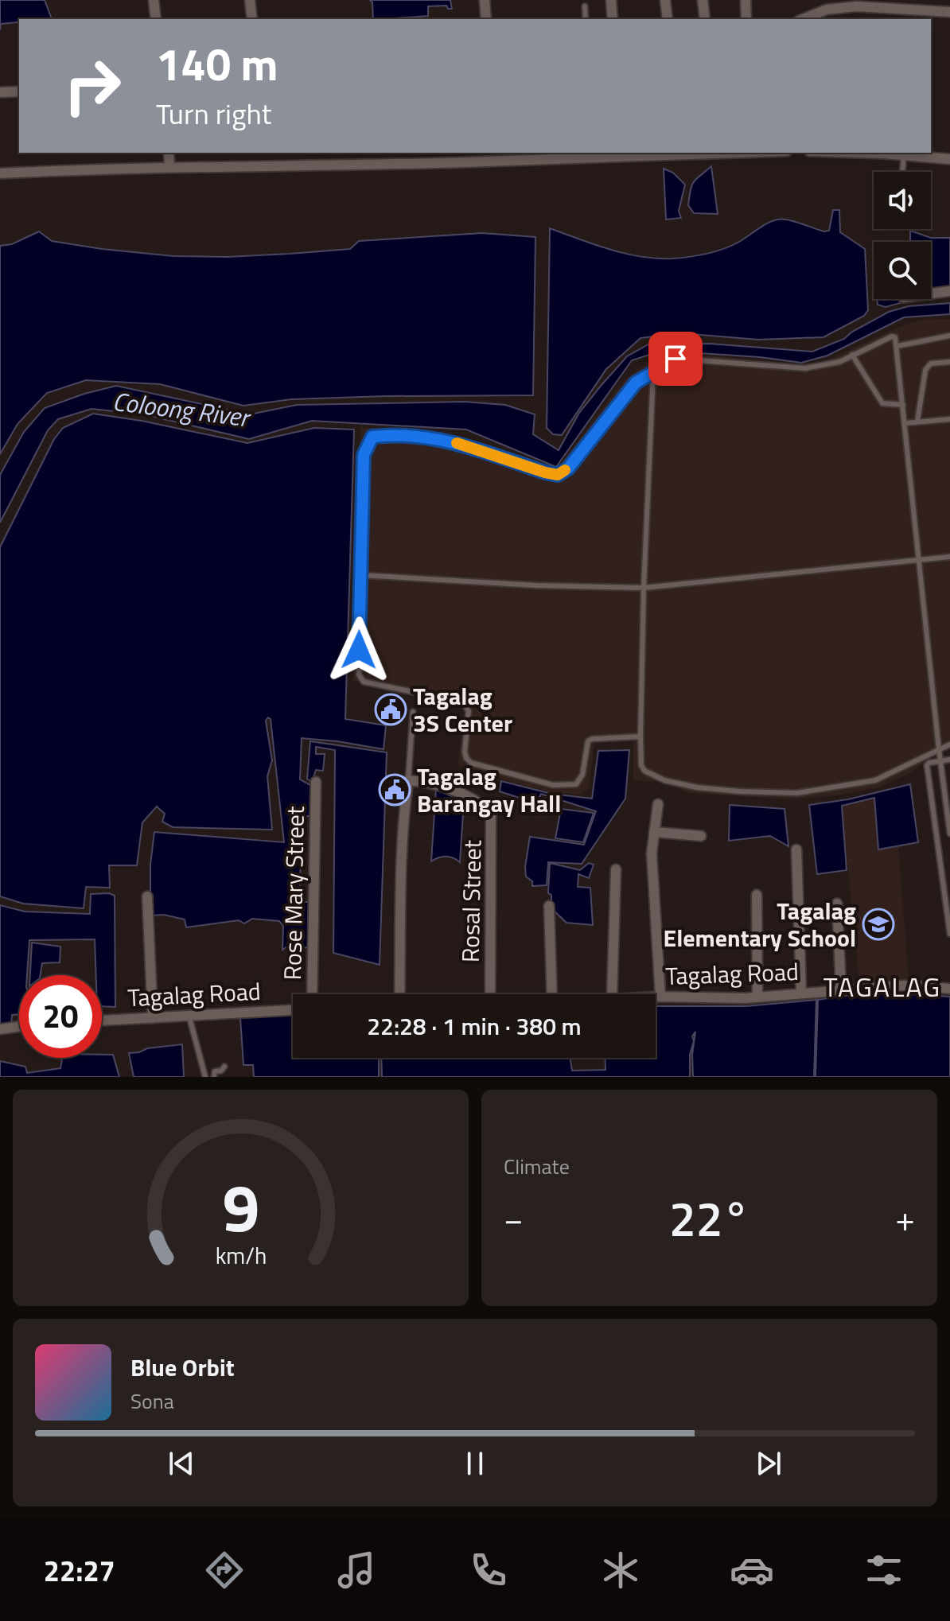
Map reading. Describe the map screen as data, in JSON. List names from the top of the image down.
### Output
{
  "streets": {
    "street": ["Rose Mary Street", "Rosal Street", "Tagalag Road"]
  },
  "districts": ["TAGALAG"],
  "water": ["Coloong River"],
  "places": {
    "public building": ["Tagalag 3S Center", "Tagalag Barangay Hall"],
    "school or university": ["Tagalag Elementary School"]
  },
  "page": {
    "turn": ["140 m", "Turn right"],
    "limit": "20",
    "trip": "22:28 · 1 min · 380 m",
    "tile": "Climate",
    "heat": ["−", "22°", "+"],
    "song": ["Blue Orbit", "Sona"],
    "tabs": "22:27",
    "gauge": ["9", "km/h"]
  }
}
